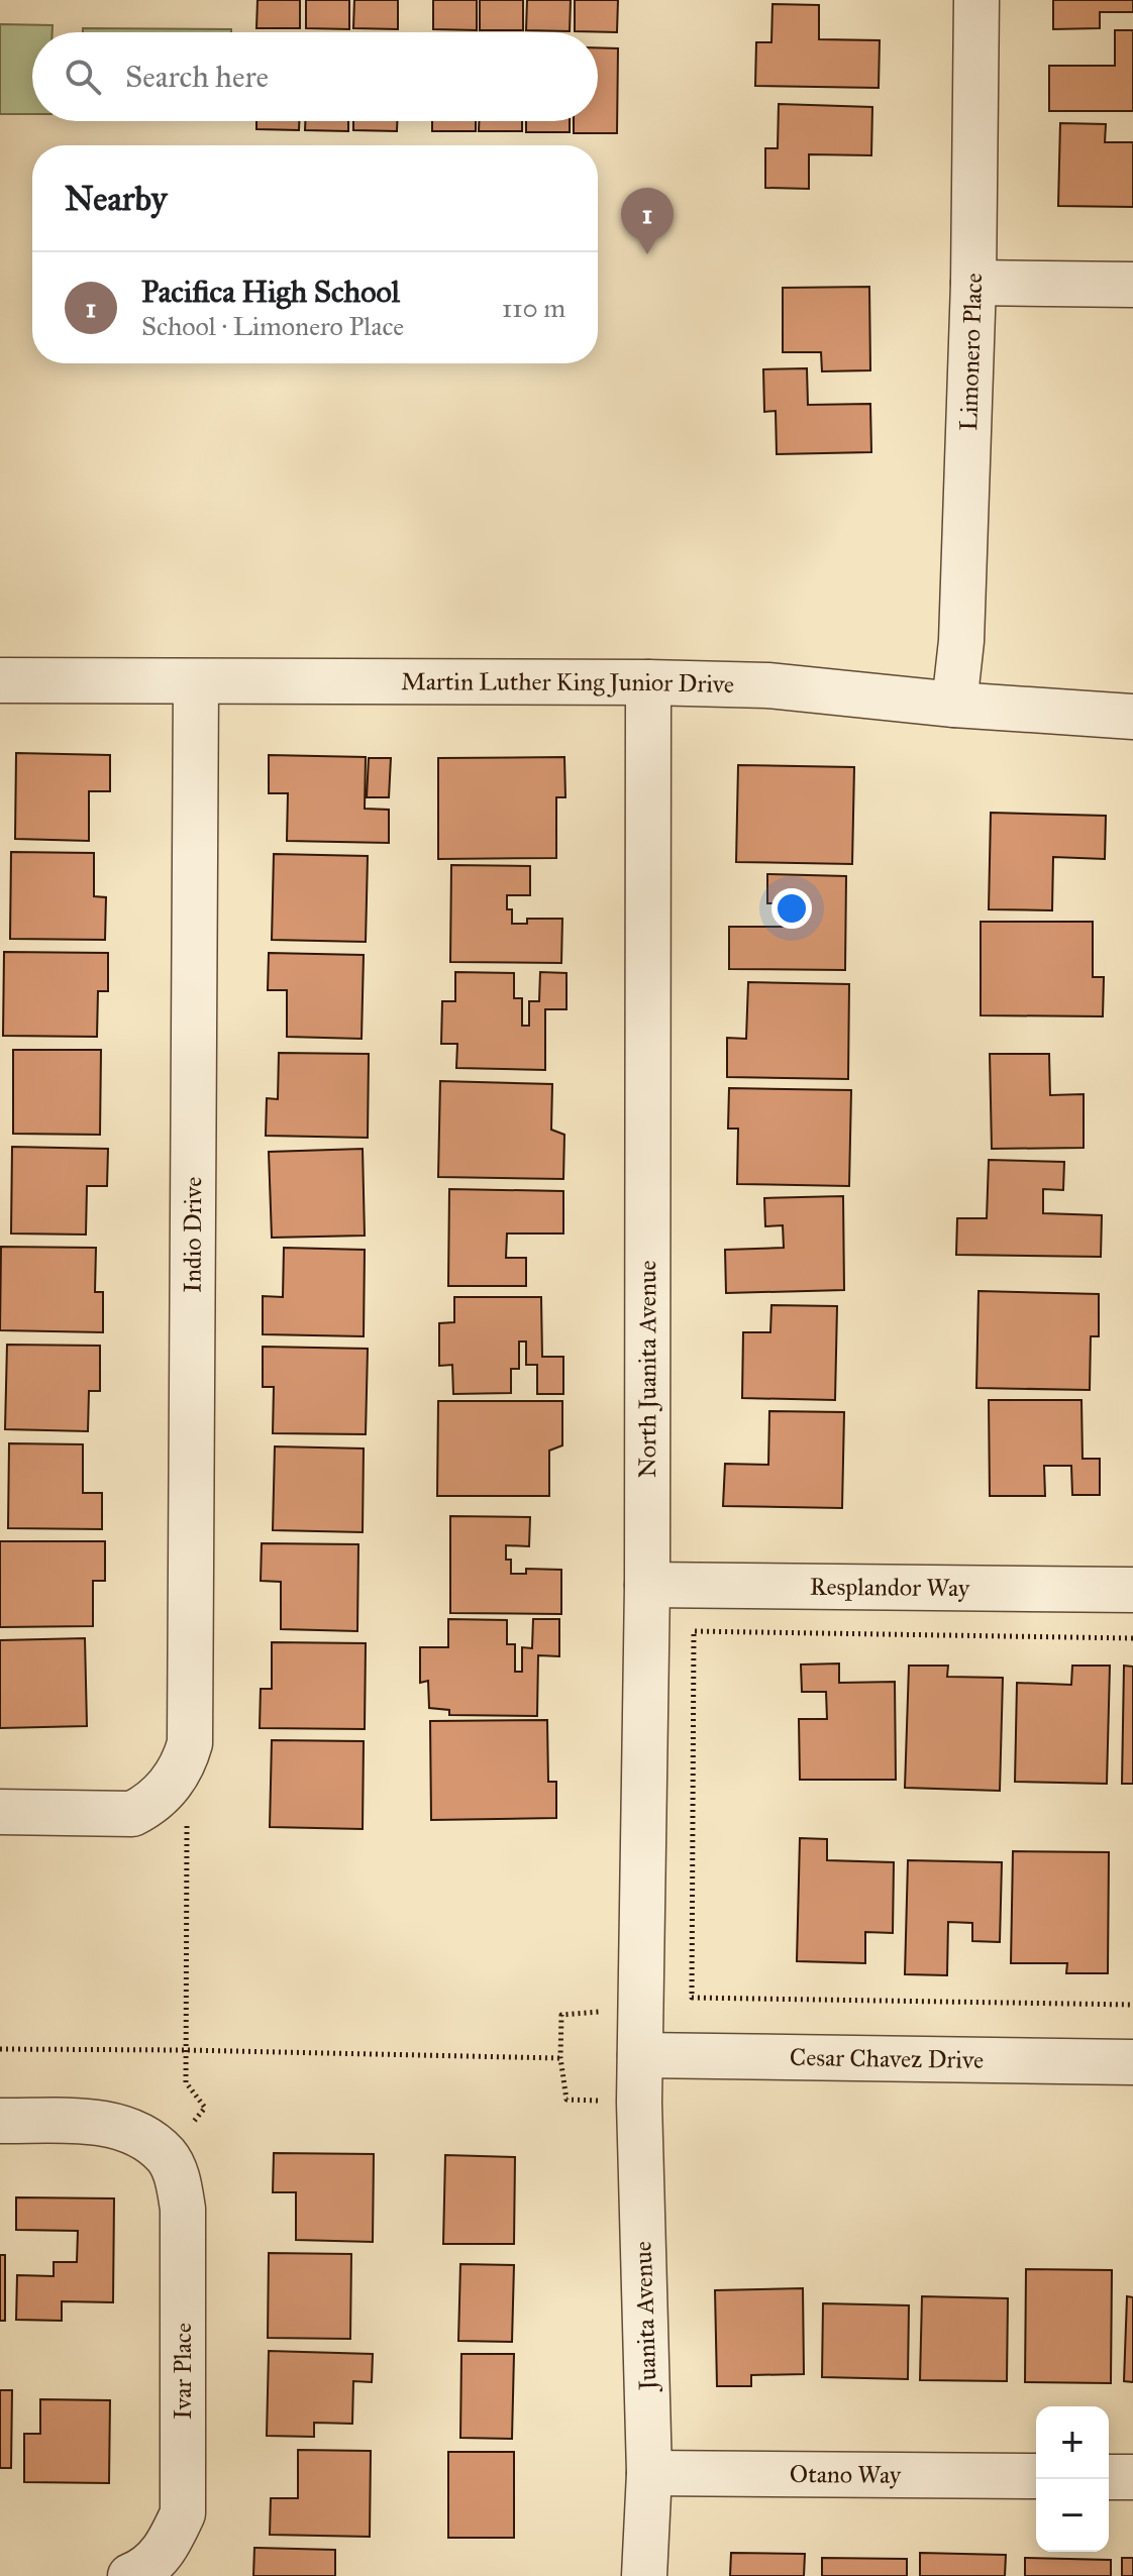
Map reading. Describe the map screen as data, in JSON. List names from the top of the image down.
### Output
{
  "streets": {
    "street": [
      "Limonero Place",
      "Martin Luther King Junior Drive",
      "Indio Drive",
      "North Juanita Avenue",
      "Resplandor Way",
      "Cesar Chavez Drive",
      "Juanita Avenue",
      "Ivar Place",
      "Otano Way"
    ]
  },
  "crossings": [
    ["Limonero Place", "Martin Luther King Junior Drive"],
    ["Martin Luther King Junior Drive", "Indio Drive"],
    ["Martin Luther King Junior Drive", "North Juanita Avenue"],
    ["North Juanita Avenue", "Resplandor Way"],
    ["North Juanita Avenue", "Cesar Chavez Drive"],
    ["North Juanita Avenue", "Juanita Avenue"],
    ["Cesar Chavez Drive", "Juanita Avenue"],
    ["Juanita Avenue", "Otano Way"]
  ],
  "page": {
    "search": "Search here",
    "heading": "Nearby",
    "pins": "1",
    "list": [
      {
        "mark": "1",
        "name": "Pacifica High School",
        "note": "School · Limonero Place",
        "value": "110 m"
      }
    ],
    "map_buttons": ["+", "−"]
  }
}
